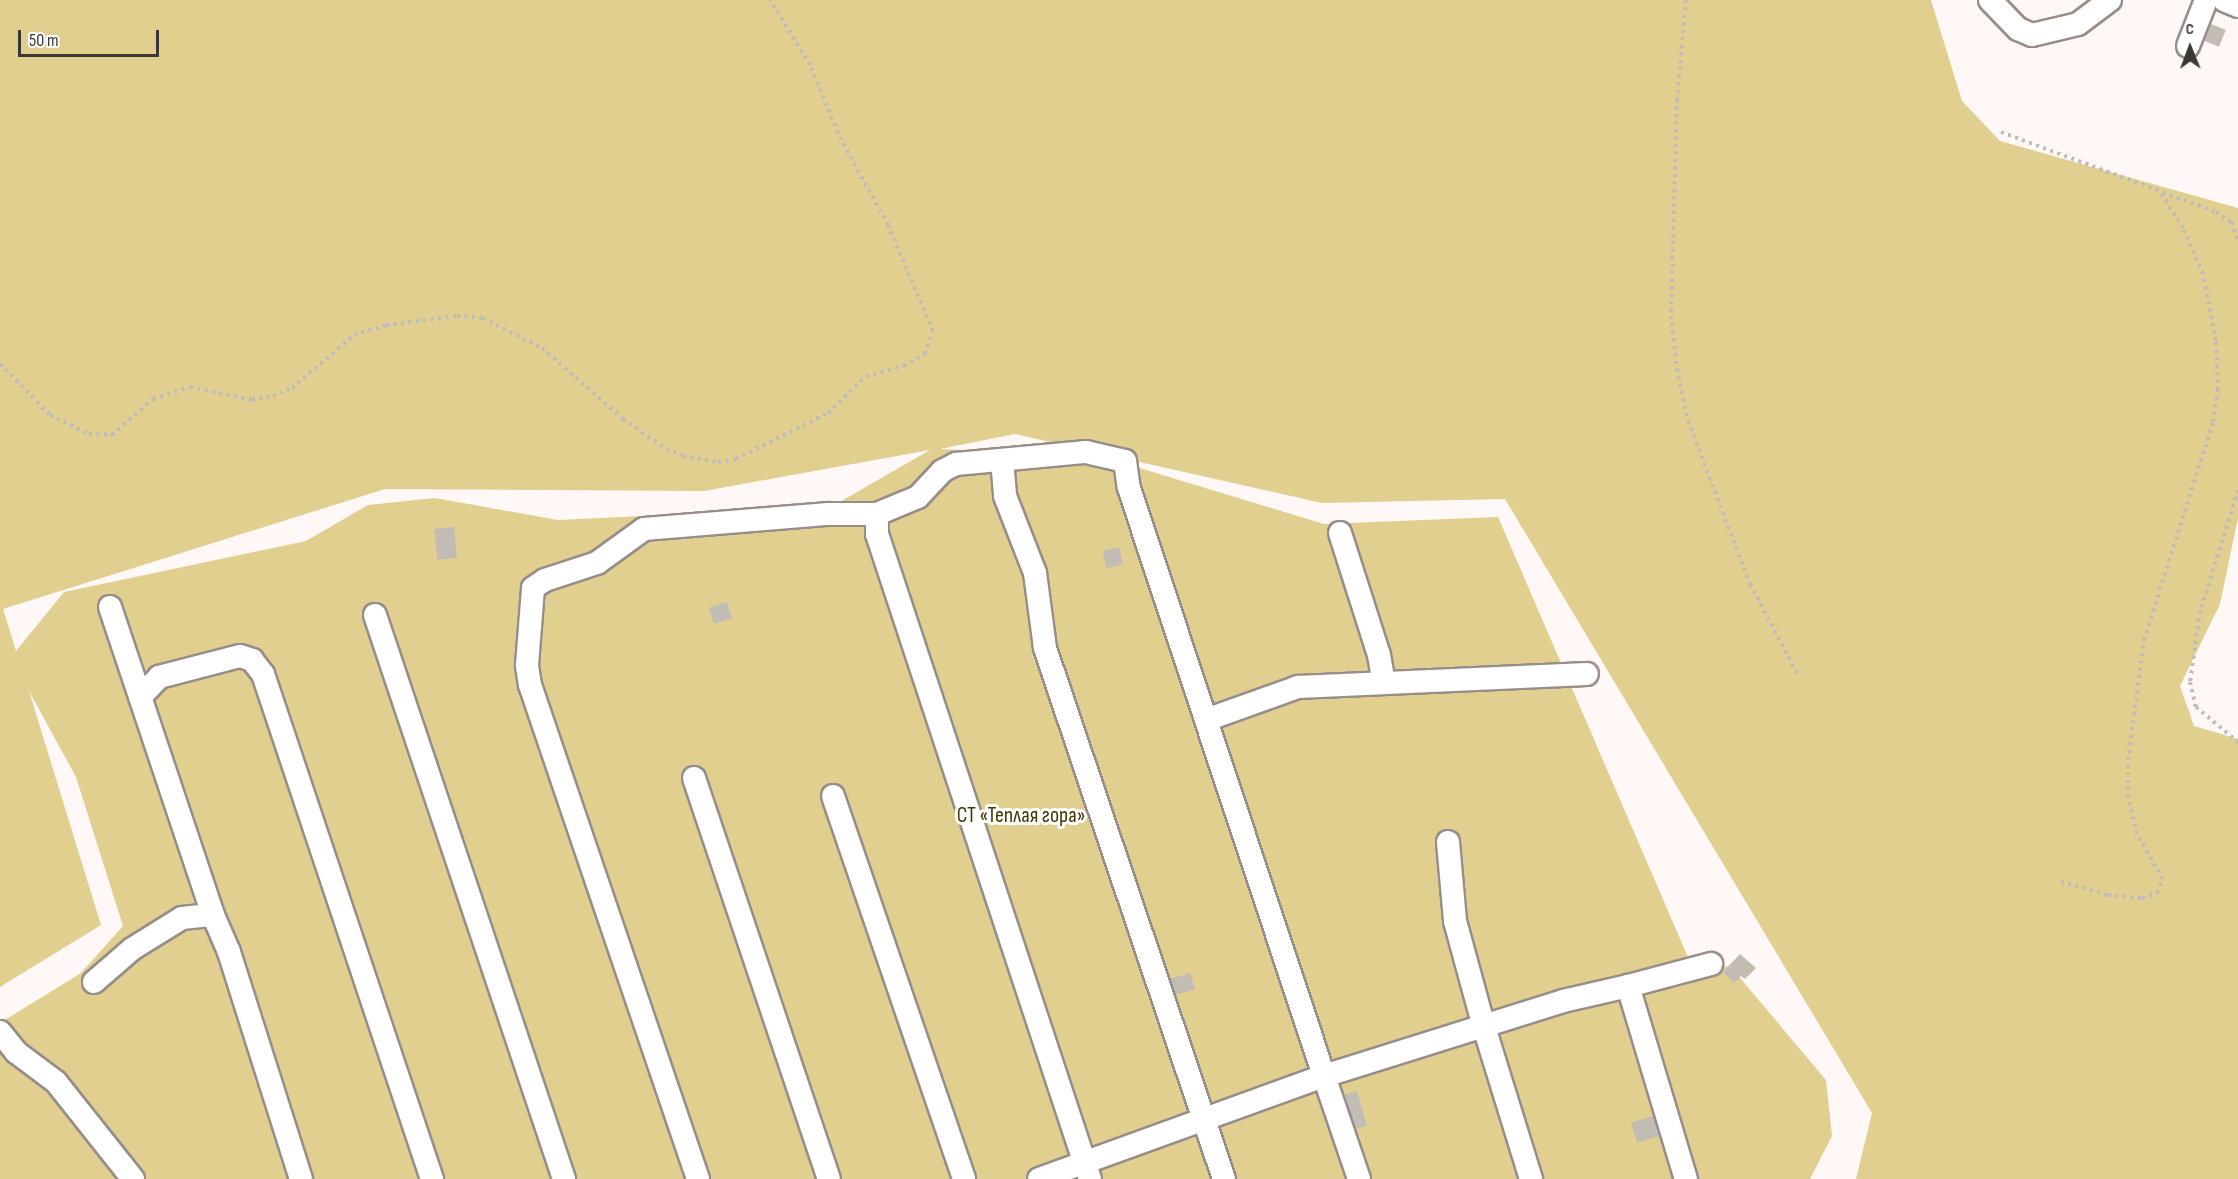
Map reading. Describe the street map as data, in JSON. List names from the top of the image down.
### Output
{
  "parks": ["СТ «Теплая гора»"],
  "scale_bar": "50 m",
  "north": "top"
}
